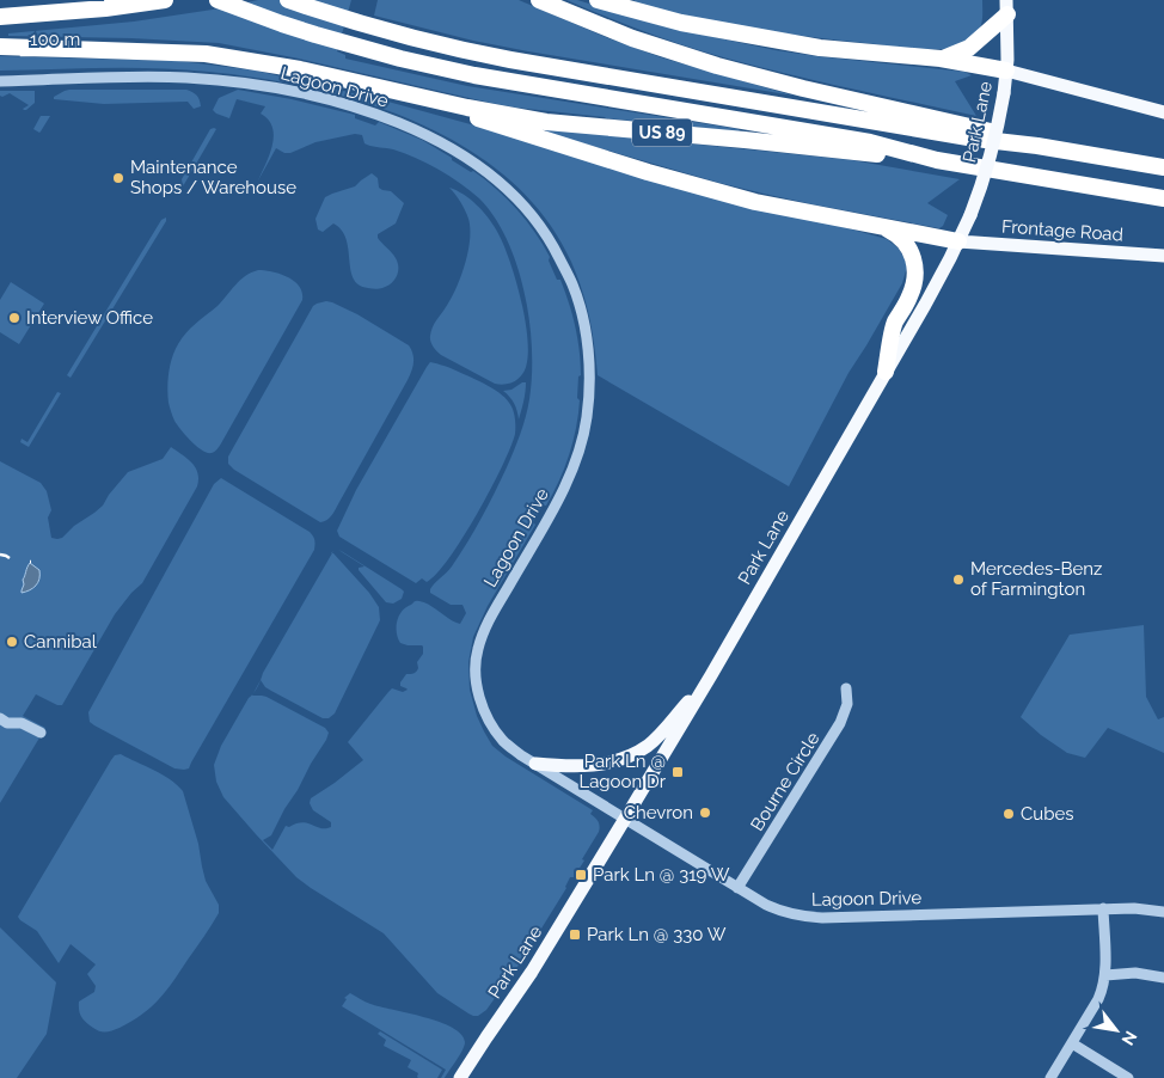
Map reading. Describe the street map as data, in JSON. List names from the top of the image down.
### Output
{
  "streets": {
    "highway": ["US 89"],
    "main road": ["Park Lane", "Frontage Road"],
    "street": ["Lagoon Drive", "Bourne Circle"]
  },
  "crossings": [
    ["Lagoon Drive", "Park Lane"],
    ["Lagoon Drive", "Bourne Circle"],
    ["Park Lane", "Frontage Road"]
  ],
  "places": {
    "other": [
      "Maintenance Shops / Warehouse",
      "Interview Office",
      "Mercedes-Benz of Farmington",
      "Cannibal",
      "Chevron",
      "Cubes"
    ],
    "transit": ["Park Ln @ Lagoon Dr", "Park Ln @ 319 W", "Park Ln @ 330 W"]
  },
  "scale_bar": "100 m",
  "north": "bottom right"
}
